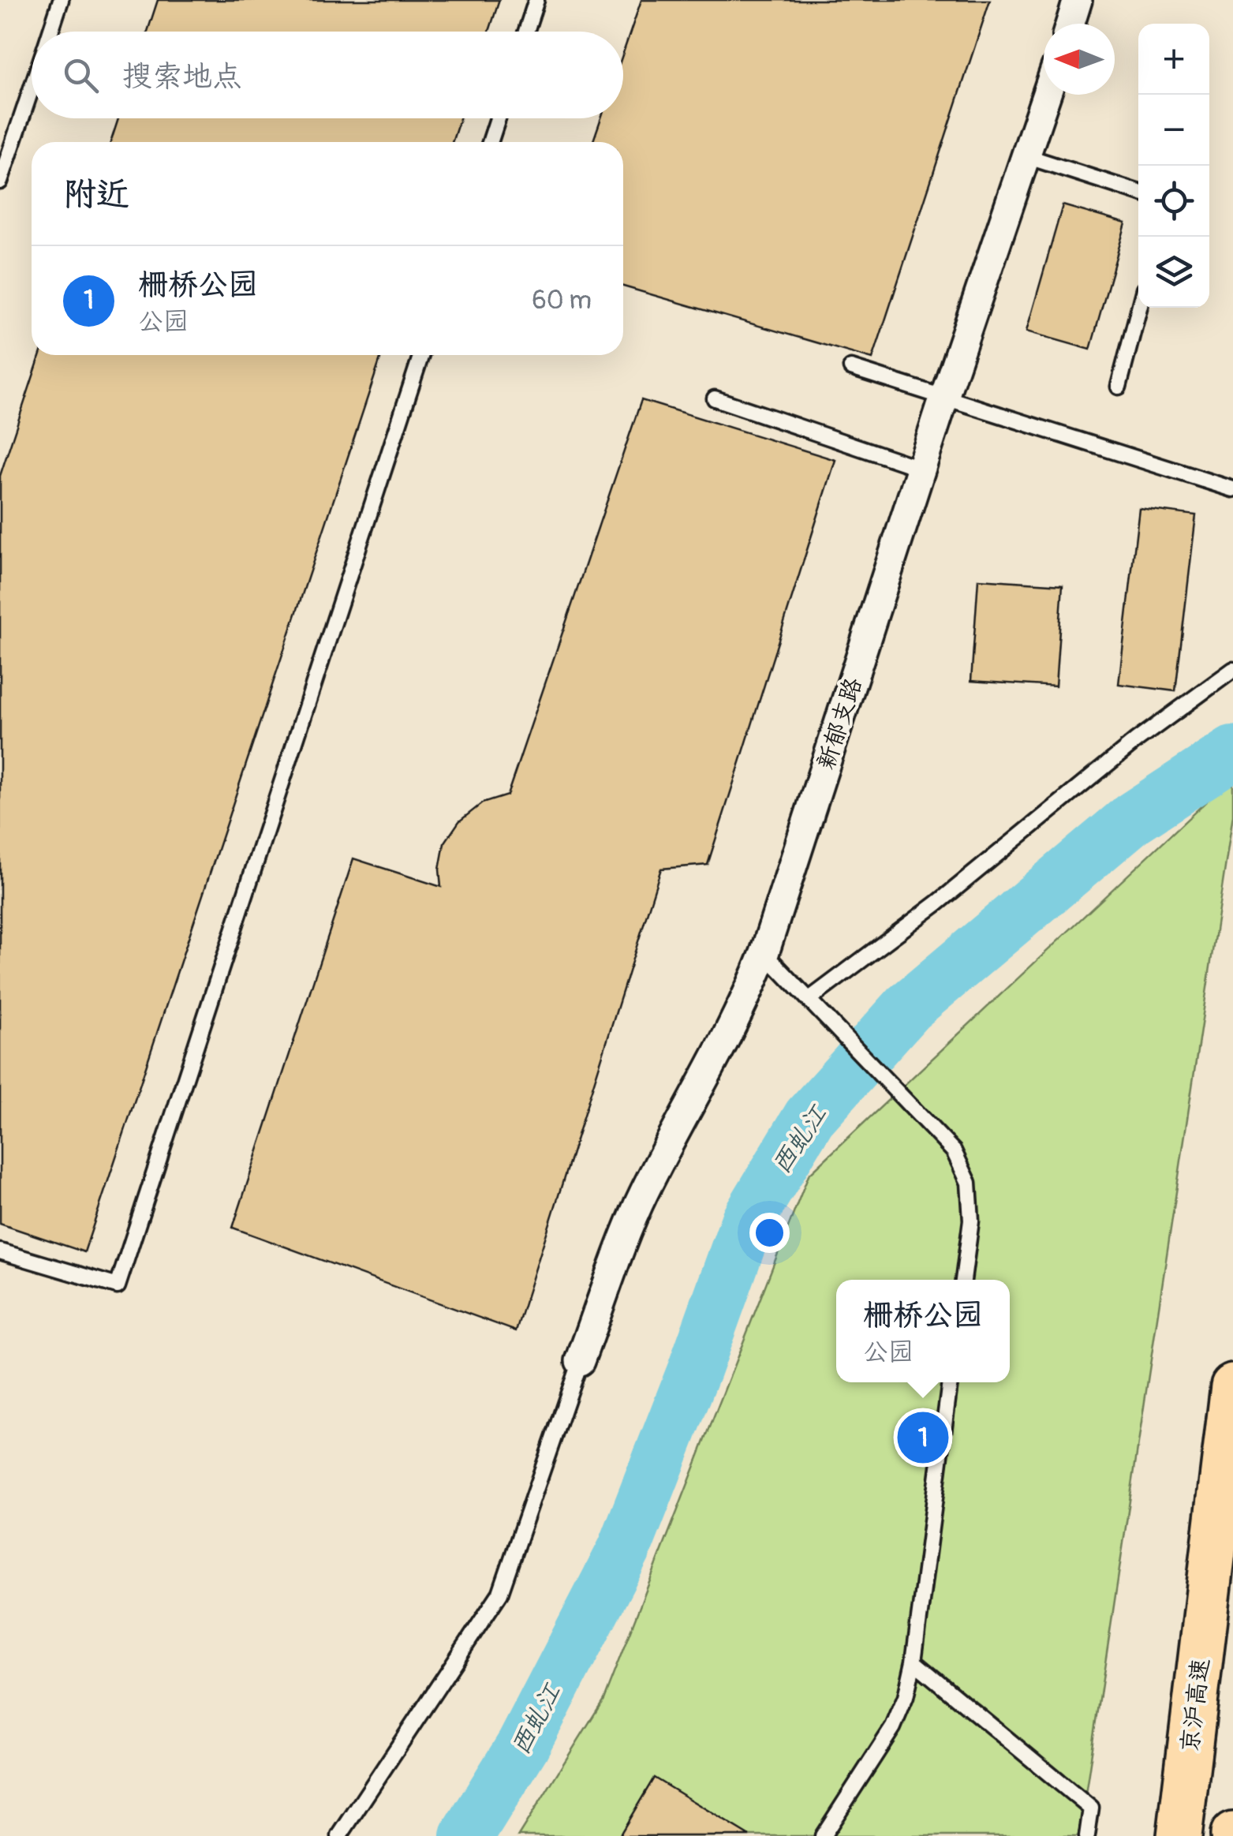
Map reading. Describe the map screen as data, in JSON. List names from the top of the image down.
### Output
{
  "streets": {
    "highway": ["京沪高速"],
    "street": ["新郁支路"]
  },
  "water": ["西虬江"],
  "north": "left",
  "page": {
    "map_buttons": ["+", "−"],
    "search": "搜索地点",
    "heading": "附近",
    "list": [
      {
        "mark": "1",
        "name": "栅桥公园",
        "note": "公园",
        "value": "60 m"
      }
    ],
    "popup": ["栅桥公园", "公园"],
    "pins": "1"
  }
}
